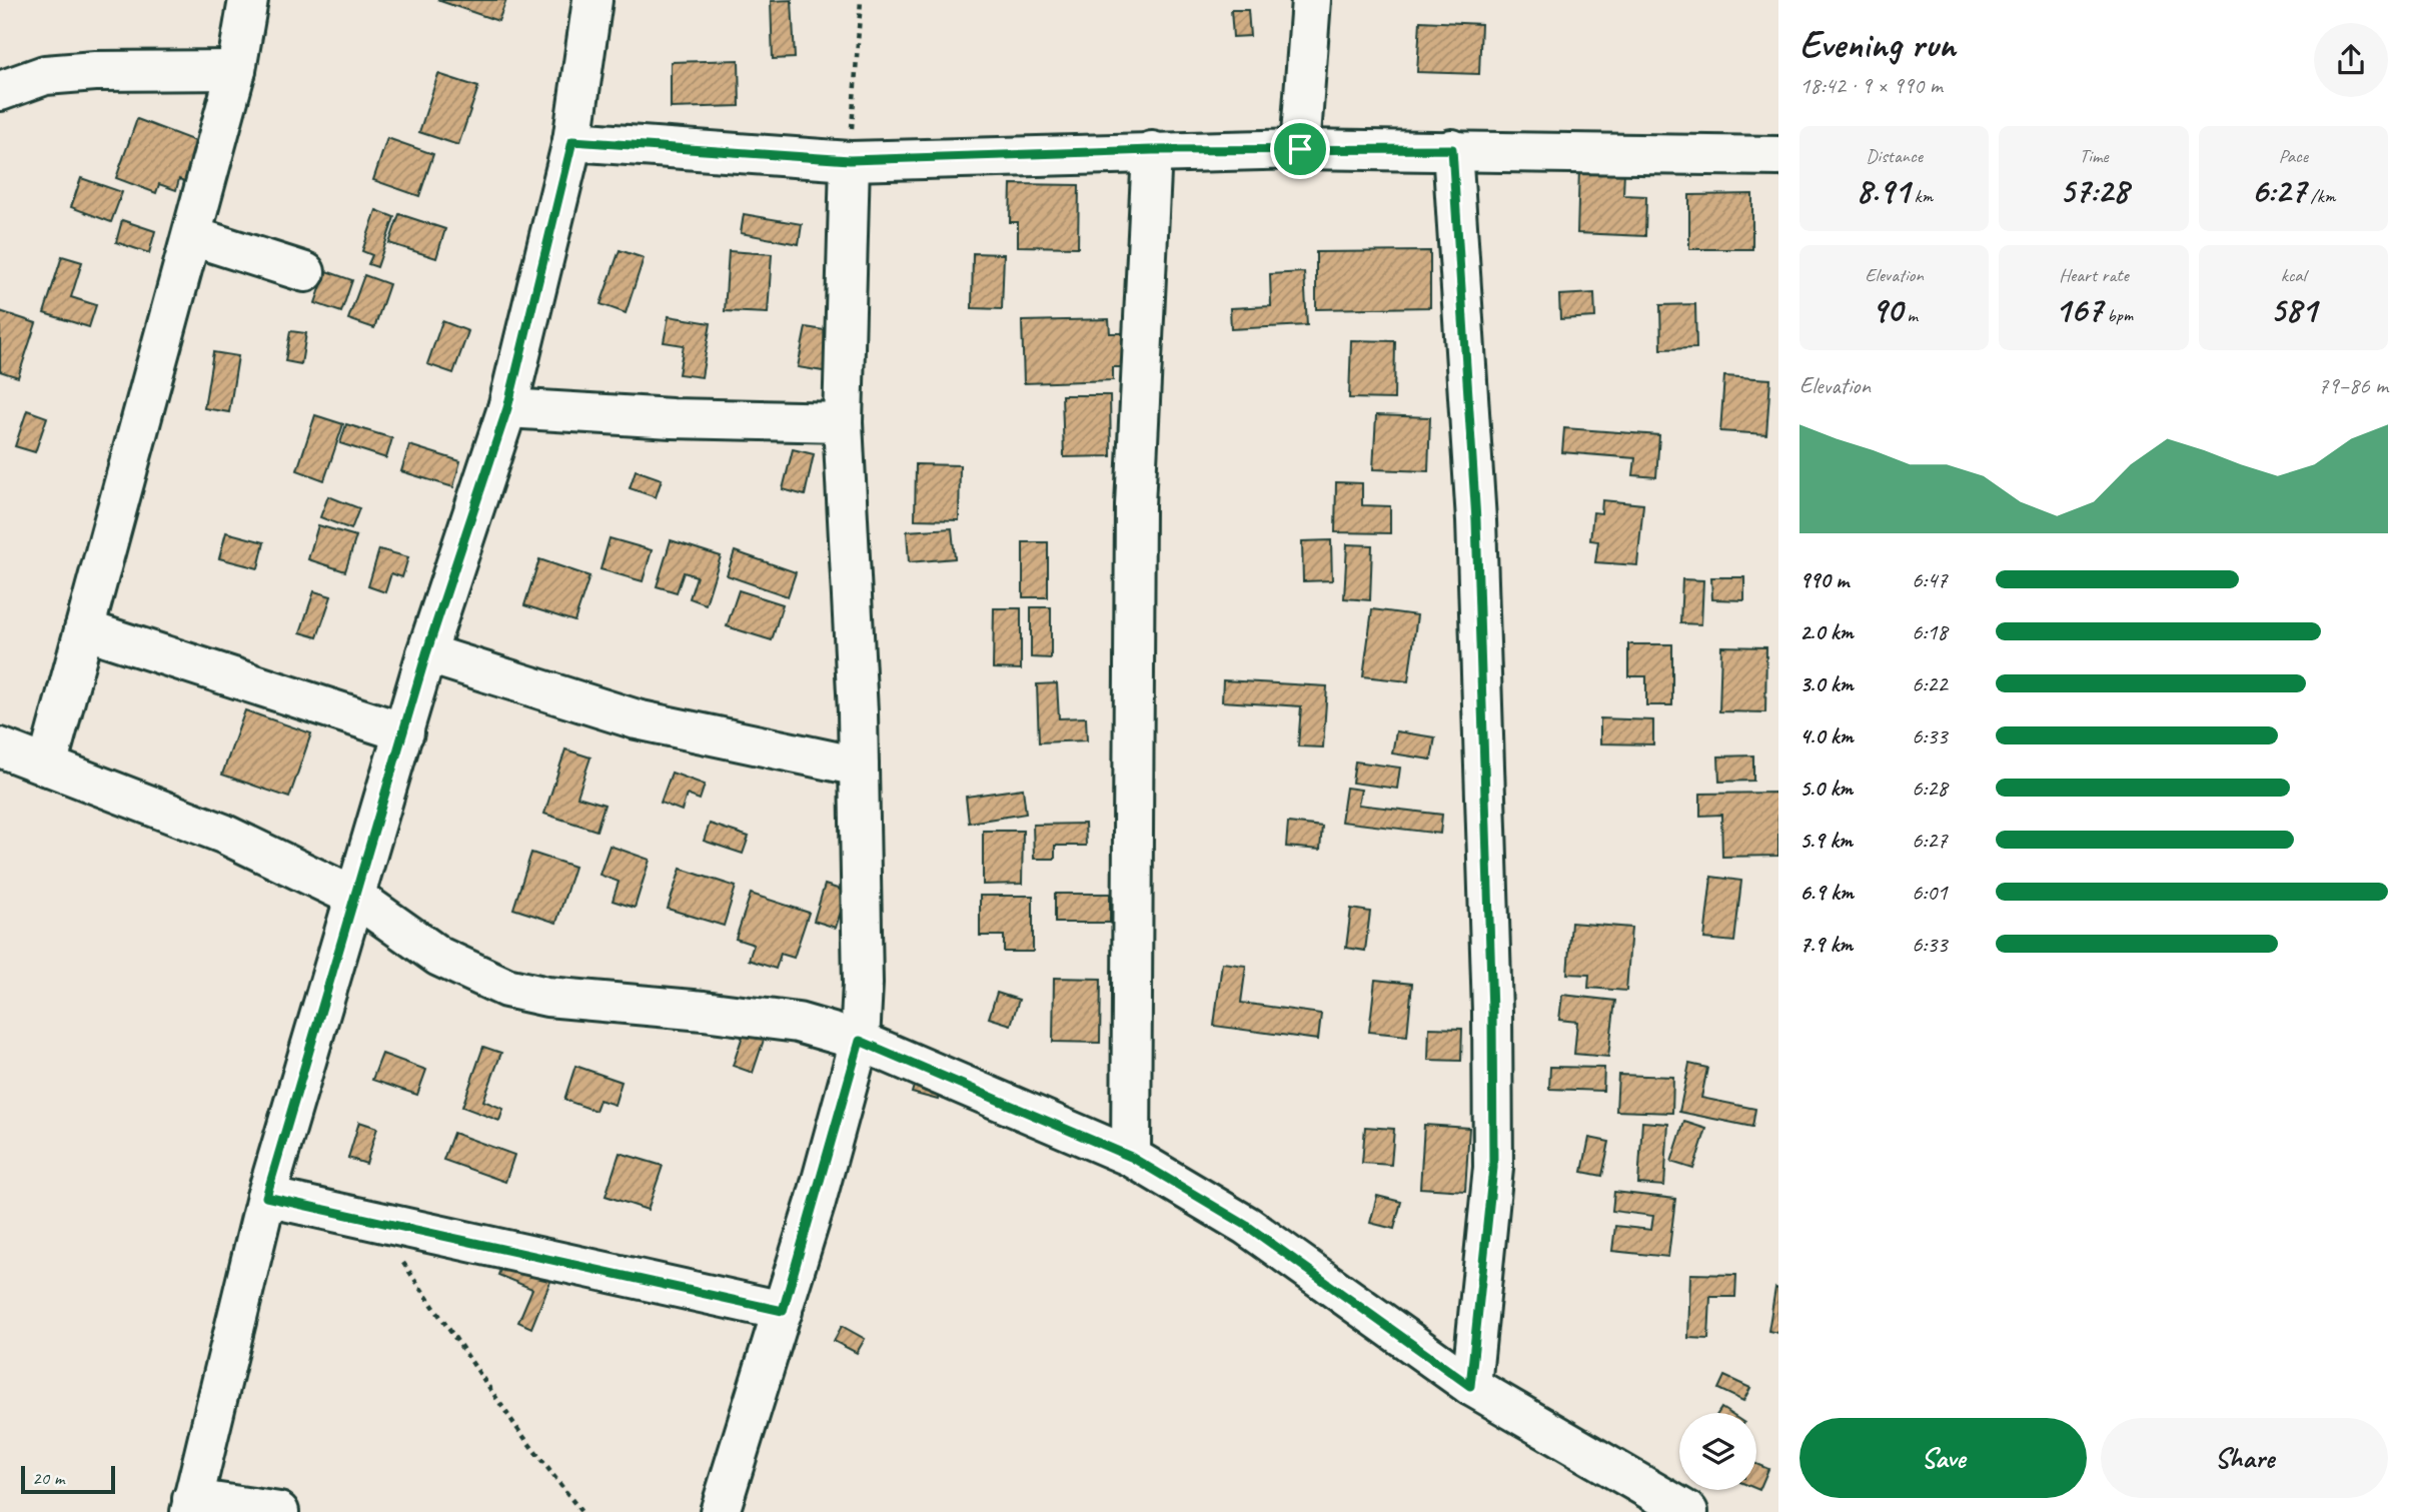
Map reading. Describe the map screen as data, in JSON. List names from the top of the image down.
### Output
{
  "scale_bar": "20 m",
  "page": {
    "heading": ["Evening run", "18:42 · 9 × 990 m"],
    "stats": [
      ["Distance", "8.91 km"],
      ["Time", "57:28"],
      ["Pace", "6:27 /km"],
      ["Elevation", "90 m"],
      ["Heart rate", "167 bpm"],
      ["kcal", "581"]
    ],
    "chart": ["Elevation", "79–86 m"],
    "list": [
      {
        "name": "990 m",
        "note": "6:47"
      },
      {
        "name": "2.0 km",
        "note": "6:18"
      },
      {
        "name": "3.0 km",
        "note": "6:22"
      },
      {
        "name": "4.0 km",
        "note": "6:33"
      },
      {
        "name": "5.0 km",
        "note": "6:28"
      },
      {
        "name": "5.9 km",
        "note": "6:27"
      },
      {
        "name": "6.9 km",
        "note": "6:01"
      },
      {
        "name": "7.9 km",
        "note": "6:33"
      }
    ],
    "buttons": ["Save", "Share"],
    "scale": "20 m"
  }
}
